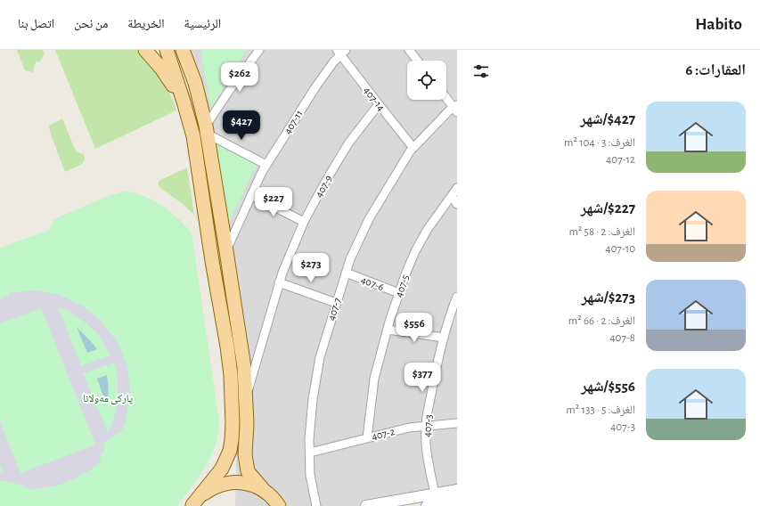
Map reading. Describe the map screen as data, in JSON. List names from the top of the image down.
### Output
{
  "streets": {
    "street": [
      "407-14",
      "407-11",
      "407-9",
      "407-6",
      "407-5",
      "407-7",
      "407-3",
      "407-2"
    ]
  },
  "crossings": [
    ["407-14", "407-11"],
    ["407-14", "407-9"],
    ["407-14", "407-7"],
    ["407-6", "407-5"],
    ["407-6", "407-7"],
    ["407-5", "407-2"],
    ["407-7", "407-2"],
    ["407-3", "407-2"]
  ],
  "parks": ["پارکی مەولانا"],
  "page": {
    "header": "Habito",
    "nav": [
      "الرئيسية",
      "الخريطة",
      "من نحن",
      "اتصل بنا"
    ],
    "heading": "العقارات: 6",
    "price": [
      "$262",
      "$427",
      "$227",
      "$273",
      "$556",
      "$377"
    ],
    "list": [
      {
        "name": "$427/شهر",
        "note": "الغرف: 3 · 104 m² · 407-12"
      },
      {
        "name": "$227/شهر",
        "note": "الغرف: 2 · 58 m² · 407-10"
      },
      {
        "name": "$273/شهر",
        "note": "الغرف: 2 · 66 m² · 407-8"
      },
      {
        "name": "$556/شهر",
        "note": "الغرف: 5 · 133 m² · 407-3"
      }
    ]
  }
}
